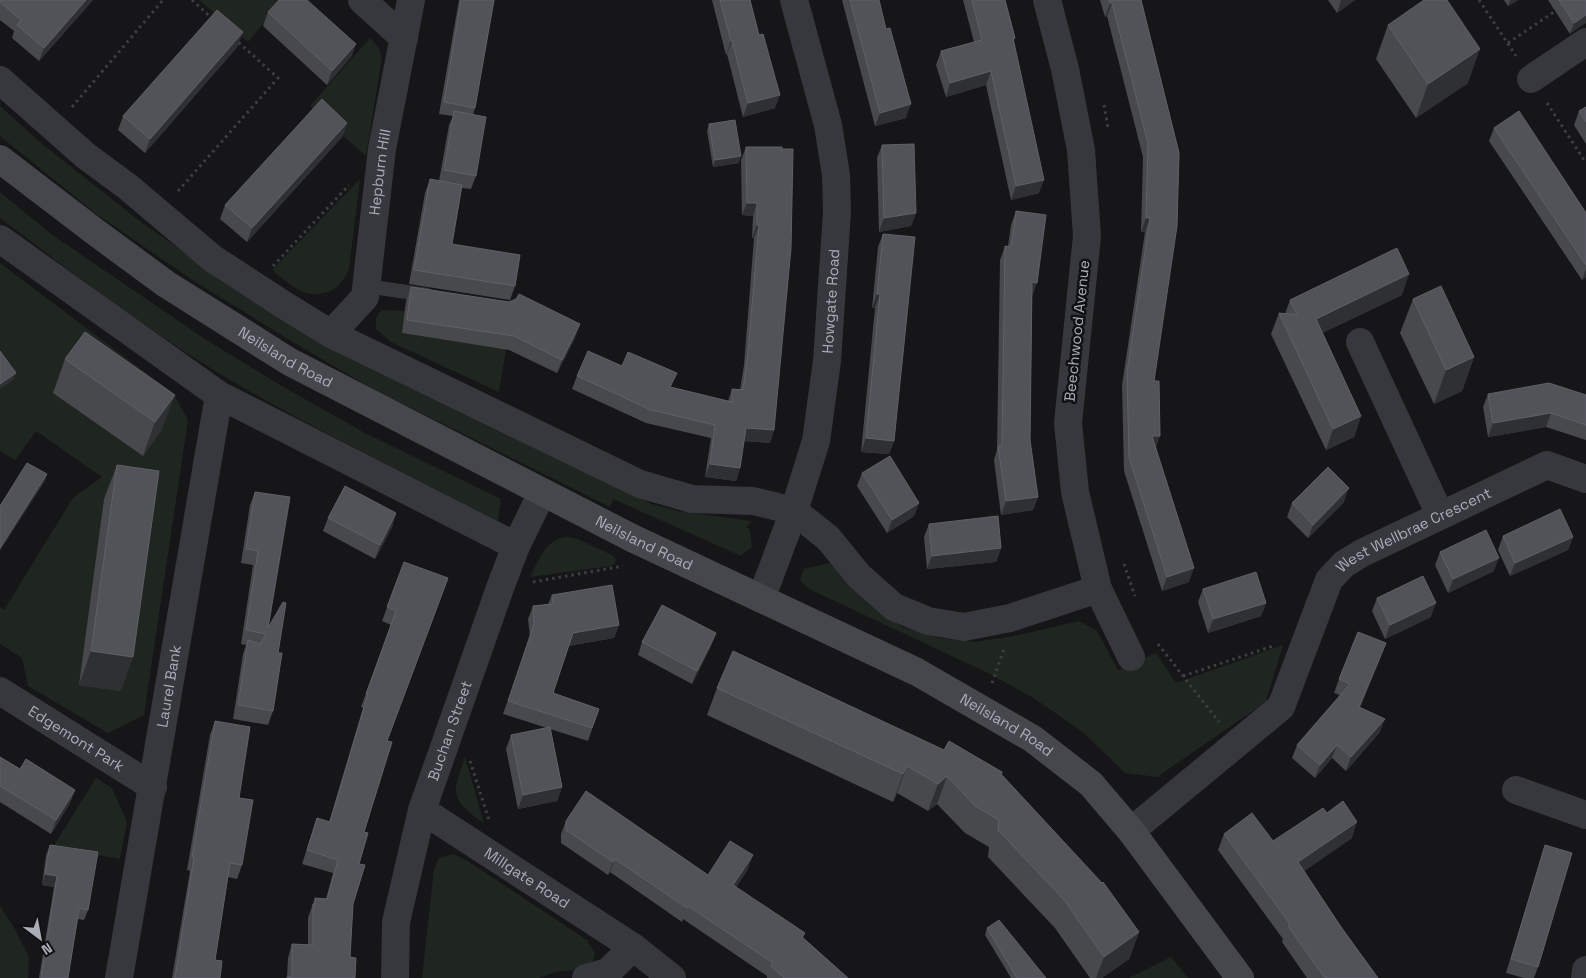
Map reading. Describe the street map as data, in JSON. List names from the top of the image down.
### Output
{
  "streets": {
    "street": [
      "Hepburn Hill",
      "Howgate Road",
      "Beechwood Avenue",
      "Neilsland Road",
      "West Wellbrae Crescent",
      "Laurel Bank",
      "Buchan Street",
      "Edgemont Park",
      "Millgate Road"
    ]
  },
  "crossings": [
    ["Howgate Road", "Neilsland Road"],
    ["Neilsland Road", "West Wellbrae Crescent"],
    ["Neilsland Road", "Buchan Street"],
    ["Laurel Bank", "Edgemont Park"],
    ["Buchan Street", "Millgate Road"]
  ],
  "north": "bottom right"
}
